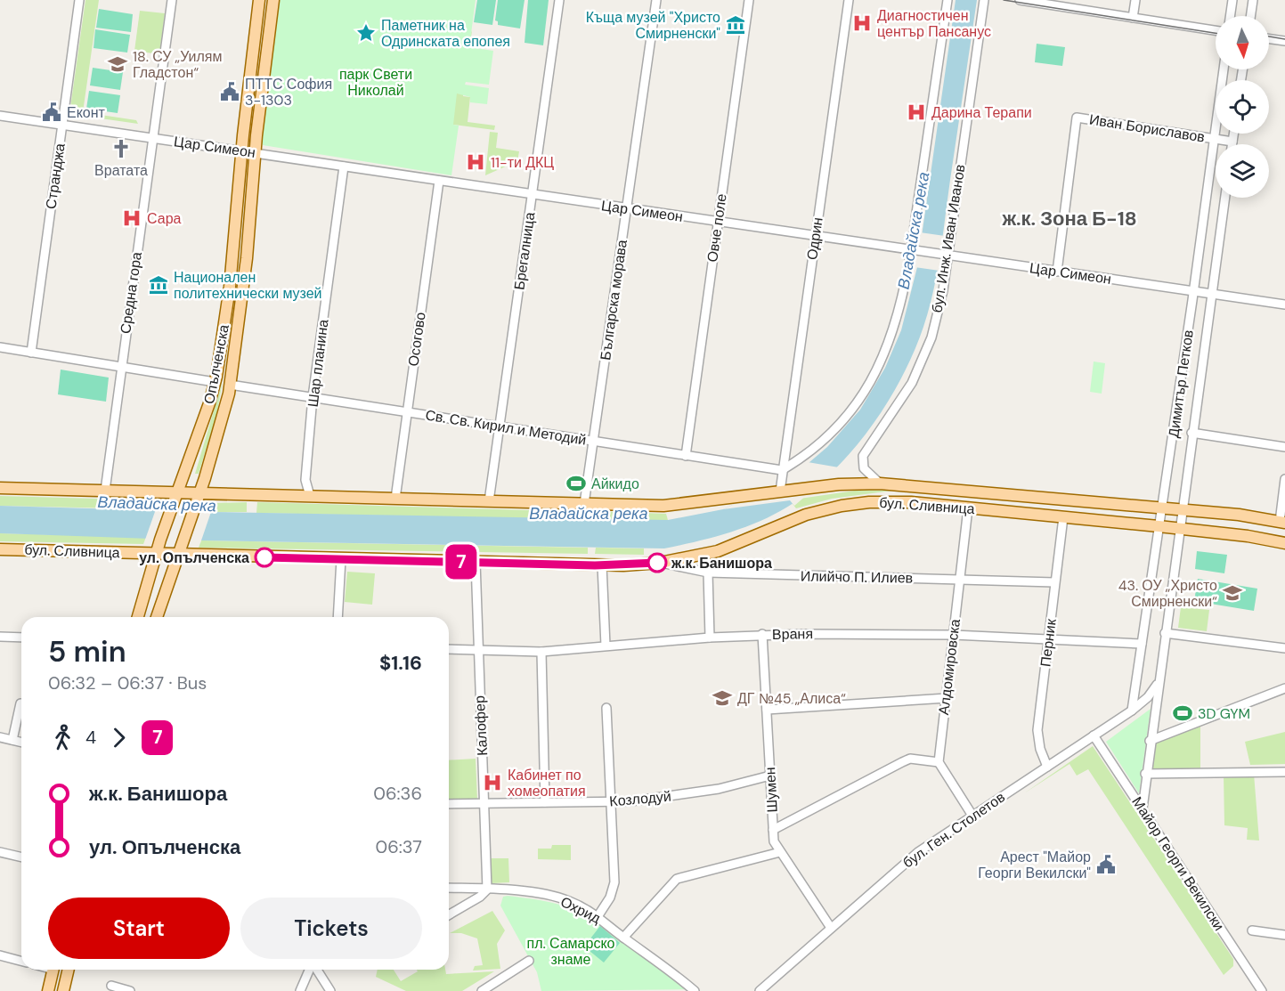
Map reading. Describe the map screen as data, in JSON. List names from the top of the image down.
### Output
{
  "streets": {
    "main road": ["Опълченска", "бул. Сливница"],
    "street": [
      "Иван Бориславов",
      "Цар Симеон",
      "Странджа",
      "Овче поле",
      "Одрин",
      "бул. Инж. Иван Иванов",
      "Брегалница",
      "Средна гора",
      "Българска морава",
      "Осогово",
      "Шар планина",
      "Димитър Петков",
      "Св. Св. Кирил и Методий",
      "Илийчо П. Илиев",
      "Враня",
      "Перник",
      "Алдомировска",
      "Калофер",
      "Шумен",
      "Козлодуй",
      "бул. Ген. Столетов",
      "Майор Георги Векилски",
      "Охрид"
    ]
  },
  "crossings": [
    ["Иван Бориславов", "Цар Симеон"],
    ["Иван Бориславов", "Димитър Петков"],
    ["Цар Симеон", "Странджа"],
    ["Цар Симеон", "Овче поле"],
    ["Цар Симеон", "Одрин"],
    ["Цар Симеон", "бул. Инж. Иван Иванов"],
    ["Цар Симеон", "Брегалница"],
    ["Цар Симеон", "Средна гора"],
    ["Цар Симеон", "Българска морава"],
    ["Цар Симеон", "Осогово"],
    ["Цар Симеон", "Шар планина"],
    ["Цар Симеон", "Опълченска"],
    ["Цар Симеон", "Димитър Петков"],
    ["Овче поле", "Св. Св. Кирил и Методий"],
    ["Одрин", "Св. Св. Кирил и Методий"],
    ["Одрин", "бул. Сливница"],
    ["бул. Инж. Иван Иванов", "бул. Сливница"],
    ["Брегалница", "Св. Св. Кирил и Методий"],
    ["Брегалница", "бул. Сливница"],
    ["Средна гора", "бул. Сливница"],
    ["Българска морава", "Св. Св. Кирил и Методий"],
    ["Българска морава", "бул. Сливница"],
    ["Осогово", "Св. Св. Кирил и Методий"],
    ["Осогово", "бул. Сливница"],
    ["Шар планина", "Св. Св. Кирил и Методий"],
    ["Шар планина", "бул. Сливница"],
    ["Опълченска", "Св. Св. Кирил и Методий"],
    ["Опълченска", "бул. Сливница"],
    ["Димитър Петков", "бул. Сливница"],
    ["Димитър Петков", "Враня"],
    ["Димитър Петков", "бул. Ген. Столетов"],
    ["Димитър Петков", "Майор Георги Векилски"],
    ["бул. Сливница", "Илийчо П. Илиев"],
    ["бул. Сливница", "Перник"],
    ["бул. Сливница", "Алдомировска"],
    ["бул. Сливница", "Калофер"],
    ["Илийчо П. Илиев", "Перник"],
    ["Илийчо П. Илиев", "Алдомировска"],
    ["Враня", "Перник"],
    ["Враня", "Алдомировска"],
    ["Враня", "Калофер"],
    ["Враня", "Шумен"],
    ["Перник", "бул. Ген. Столетов"],
    ["Калофер", "Козлодуй"],
    ["Калофер", "Охрид"],
    ["Шумен", "Козлодуй"],
    ["Шумен", "бул. Ген. Столетов"],
    ["бул. Ген. Столетов", "Майор Георги Векилски"]
  ],
  "districts": ["ж.к. Зона Б-18"],
  "water": ["Владайска река"],
  "parks": ["парк Свети Николай", "пл. Самарско знаме"],
  "places": {
    "hospital": [
      "Диагностичен център Пансанус",
      "Дарина Терапи",
      "11-ти ДКЦ",
      "Сара",
      "Кабинет по хомеопатия"
    ],
    "museum": ["Къща музей \"Христо Смирненски\"", "Национален политехнически музей"],
    "place": ["Паметник на Одринската епопея"],
    "school or university": ["18. СУ „Уилям Гладстон“", "43. ОУ „Христо Смирненски“", "ДГ №45 „Алиса“"],
    "public building": ["ПТТС София 3-1303", "Еконт", "Арест \"Майор Георги Векилски\""],
    "church": ["Вратата"],
    "sports": ["Айкидо", "3D GYM"],
    "other": ["ул. Опълченска", "ж.к. Банишора"]
  },
  "lines": ["bus line 7"],
  "north": "bottom",
  "page": {
    "on_map": "7",
    "heading": ["5 min", "06:32 – 06:37 · Bus", "$1.16"],
    "legs": ["4", "7"],
    "list": [
      {
        "name": "ж.к. Банишора",
        "value": "06:36"
      },
      {
        "name": "ул. Опълченска",
        "value": "06:37"
      }
    ],
    "buttons": ["Start", "Tickets"]
  }
}
